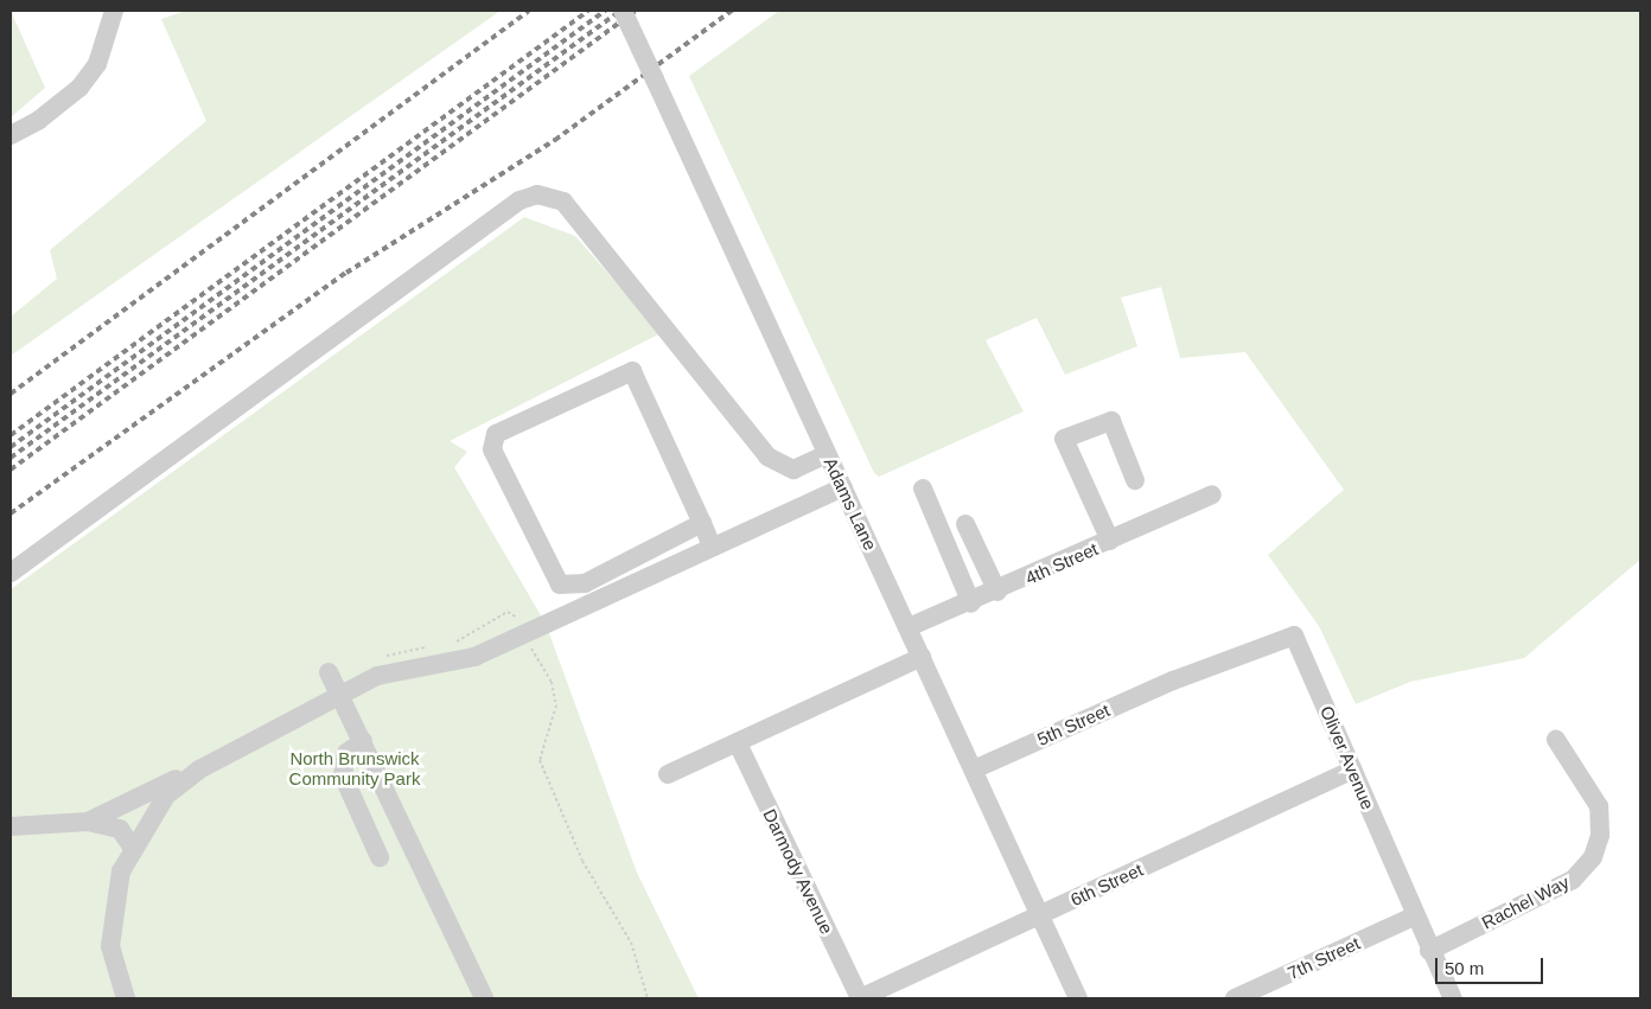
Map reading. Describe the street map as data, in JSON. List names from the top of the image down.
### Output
{
  "streets": {
    "street": [
      "Adams Lane",
      "4th Street",
      "5th Street",
      "Oliver Avenue",
      "Darmody Avenue",
      "6th Street",
      "Rachel Way",
      "7th Street"
    ]
  },
  "crossings": [
    ["Adams Lane", "4th Street"],
    ["Adams Lane", "5th Street"],
    ["Adams Lane", "6th Street"],
    ["5th Street", "Oliver Avenue"],
    ["Oliver Avenue", "6th Street"],
    ["Oliver Avenue", "Rachel Way"],
    ["Oliver Avenue", "7th Street"],
    ["Darmody Avenue", "6th Street"]
  ],
  "parks": ["North Brunswick Community Park"],
  "scale_bar": "50 m"
}
